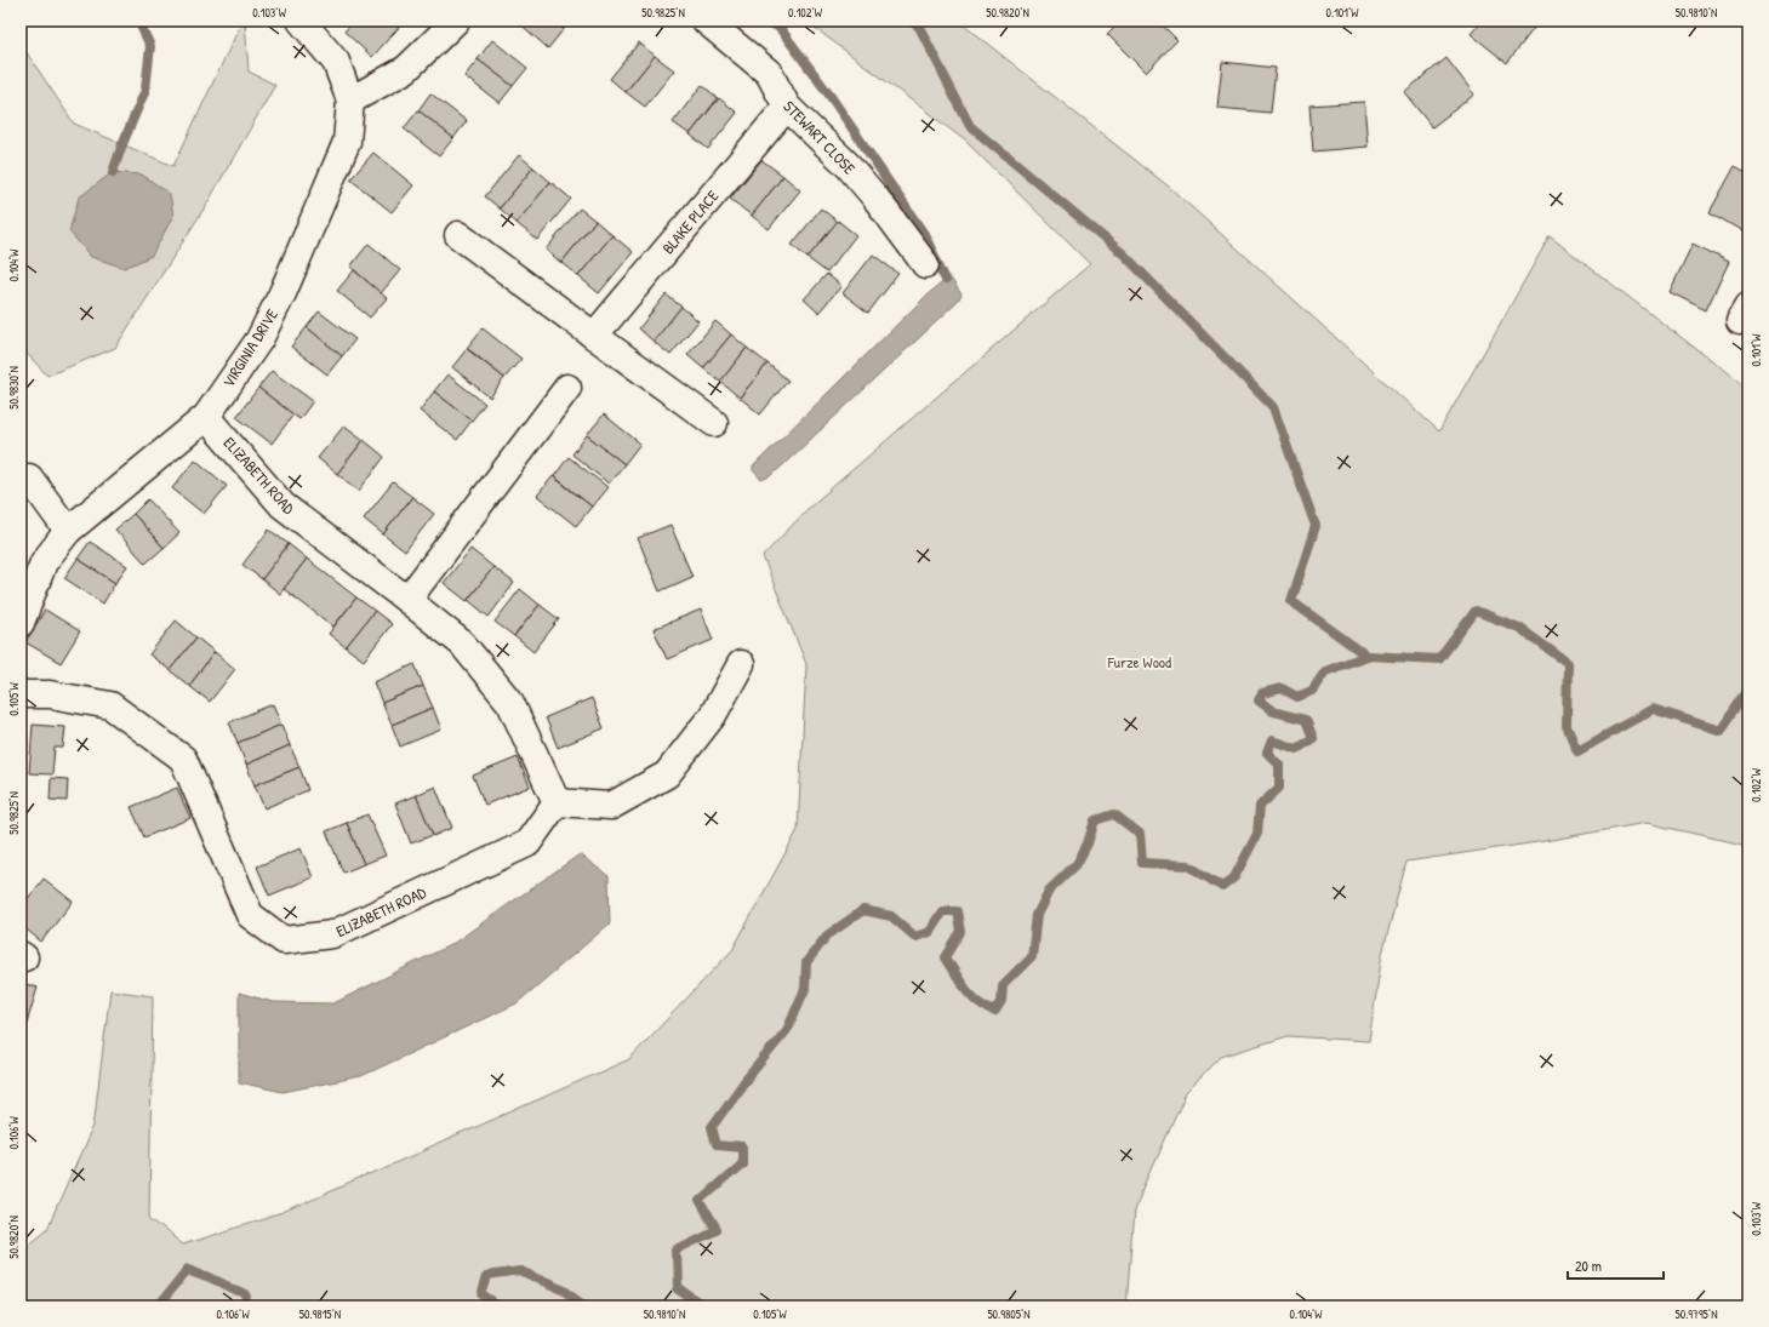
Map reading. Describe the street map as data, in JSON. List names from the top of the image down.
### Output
{
  "streets": {
    "street": [
      "STEWART CLOSE",
      "BLAKE PLACE",
      "VIRGINIA DRIVE",
      "ELIZABETH ROAD"
    ]
  },
  "crossings": [
    ["STEWART CLOSE", "BLAKE PLACE"],
    ["VIRGINIA DRIVE", "ELIZABETH ROAD"]
  ],
  "parks": ["Furze Wood"],
  "scale_bar": "20 m",
  "coordinates": [
    "0.103°W",
    "50.9825°N",
    "0.102°W",
    "50.9820°N",
    "0.101°W",
    "50.9810°N",
    "0.104°W",
    "50.9830°N",
    "0.105°W",
    "0.106°W",
    "50.9815°N",
    "50.9805°N",
    "50.9795°N"
  ]
}
